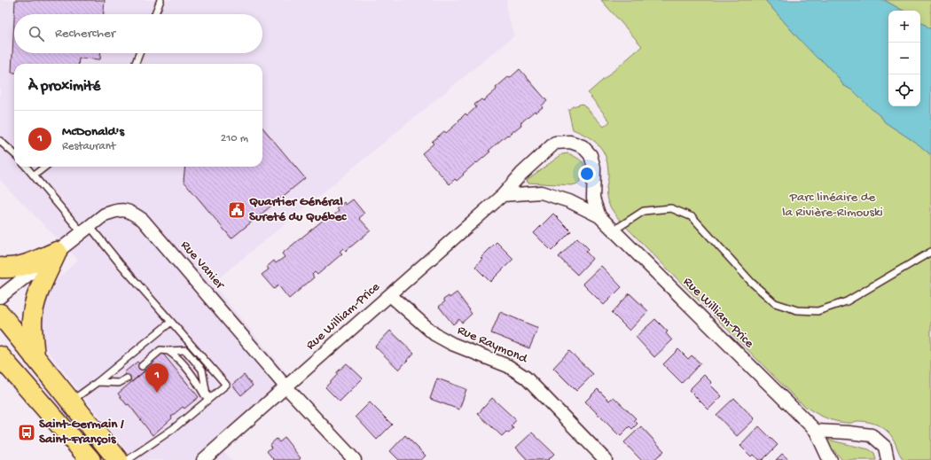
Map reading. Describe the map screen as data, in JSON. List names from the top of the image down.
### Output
{
  "streets": {
    "street": ["Rue Vanier", "Rue William-Price", "Rue Raymond"]
  },
  "crossings": [
    ["Rue Vanier", "Rue William-Price"],
    ["Rue William-Price", "Rue Raymond"]
  ],
  "parks": ["Parc linéaire de la Rivière-Rimouski"],
  "places": {
    "public building": ["Quartier Général Sureté du Québec"],
    "bus stop": ["Saint-Germain / Saint-François"]
  },
  "page": {
    "map_buttons": ["+", "−"],
    "search": "Rechercher",
    "heading": "À proximité",
    "list": [
      {
        "mark": "1",
        "name": "McDonald's",
        "note": "Restaurant",
        "value": "210 m"
      }
    ],
    "pins": "1"
  }
}
